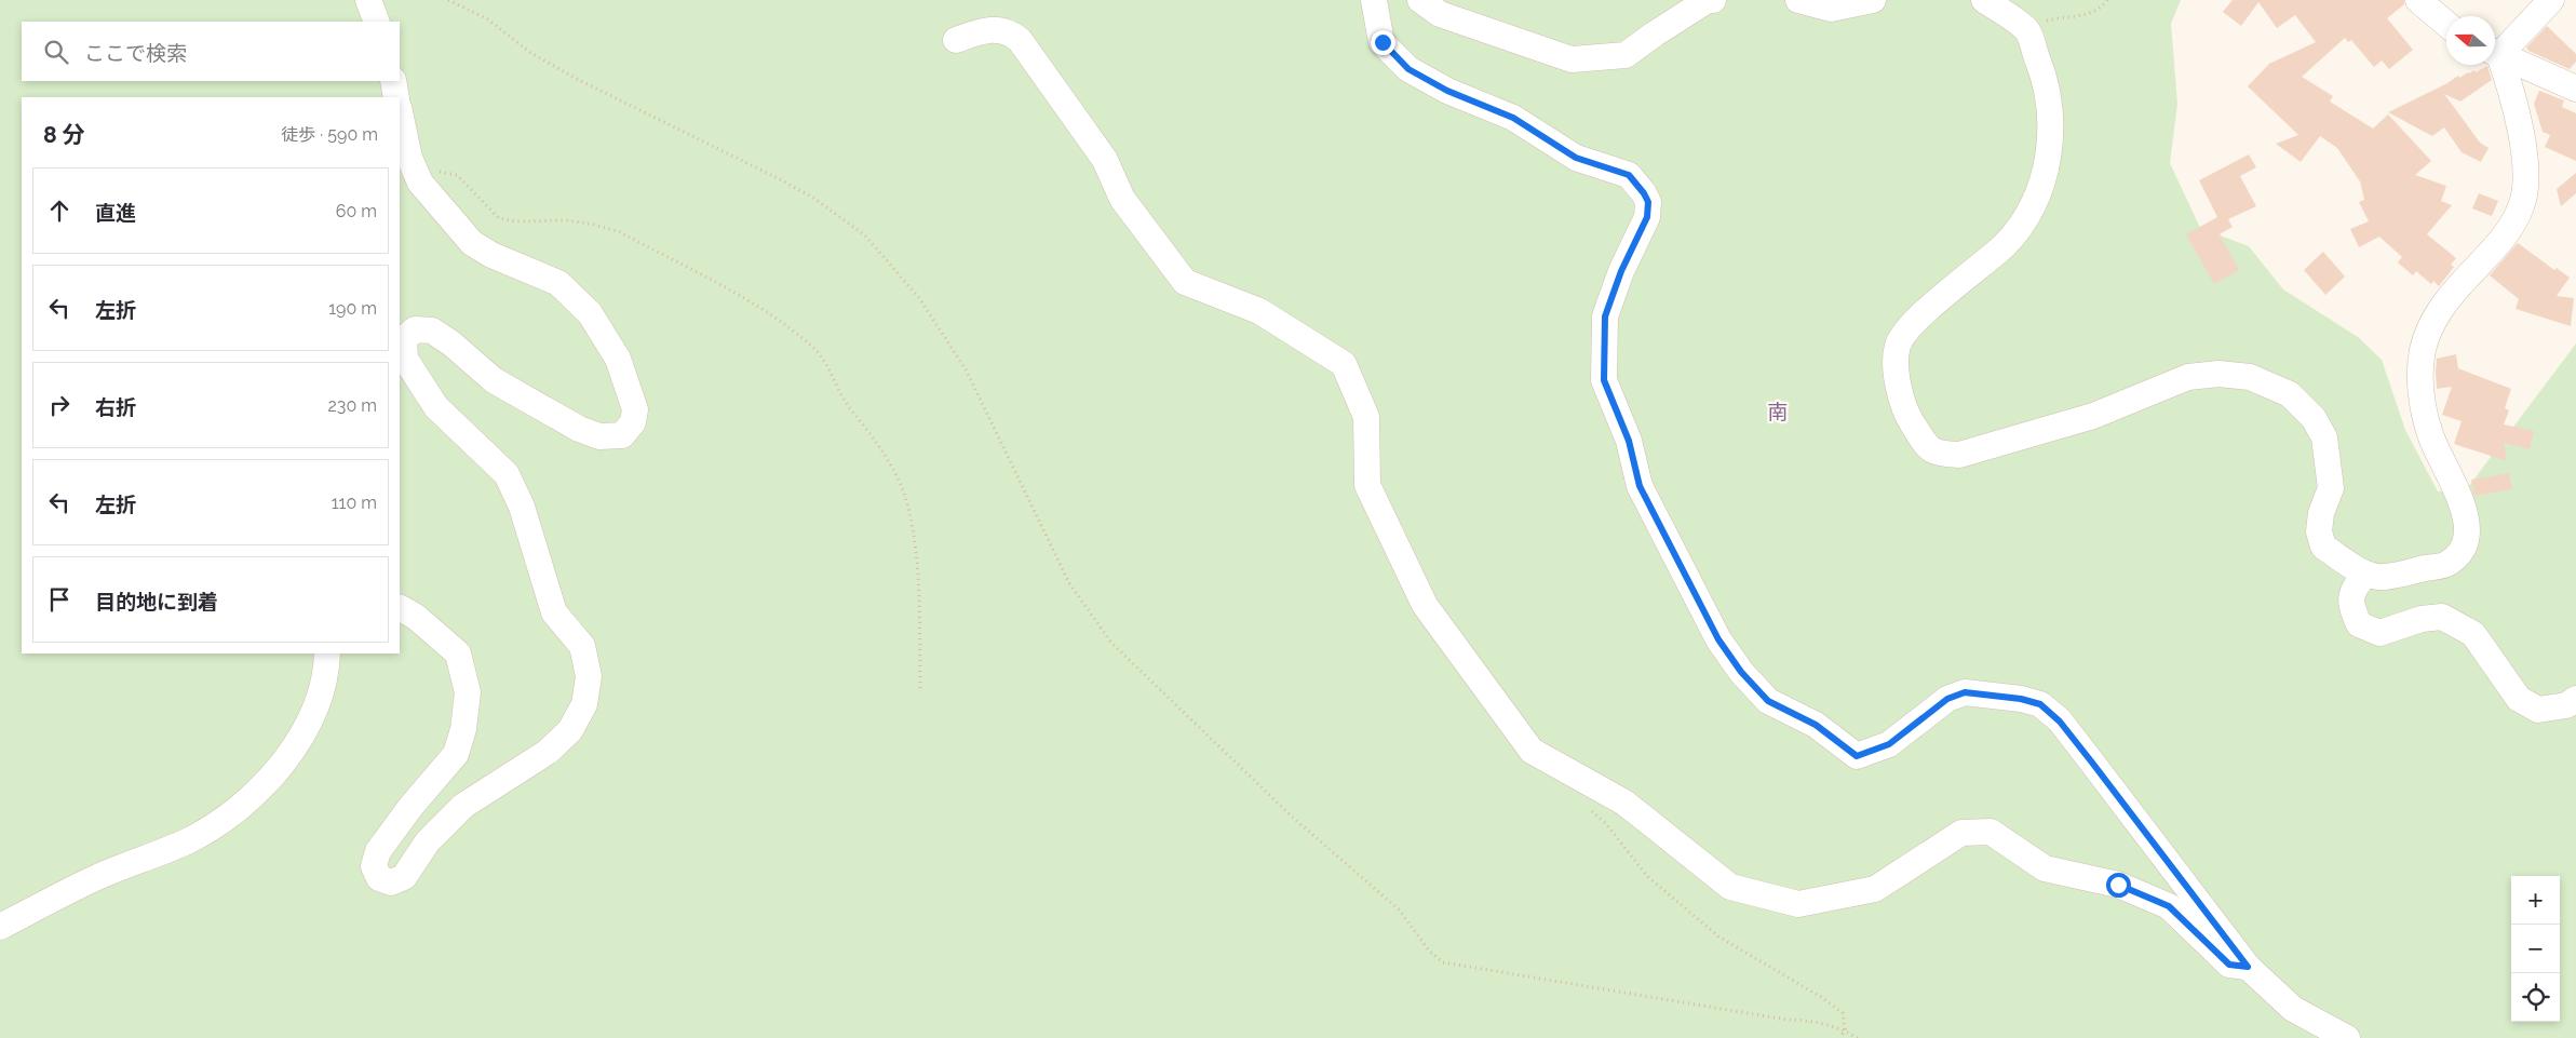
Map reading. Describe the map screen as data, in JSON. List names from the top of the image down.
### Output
{
  "districts": ["南"],
  "north": "left",
  "page": {
    "search": "ここで検索",
    "heading": ["8 分", "徒歩 · 590 m"],
    "list": [
      ["直進", "60 m"],
      ["左折", "190 m"],
      ["右折", "230 m"],
      ["左折", "110 m"],
      "目的地に到着"
    ],
    "map_buttons": ["+", "−"]
  }
}
